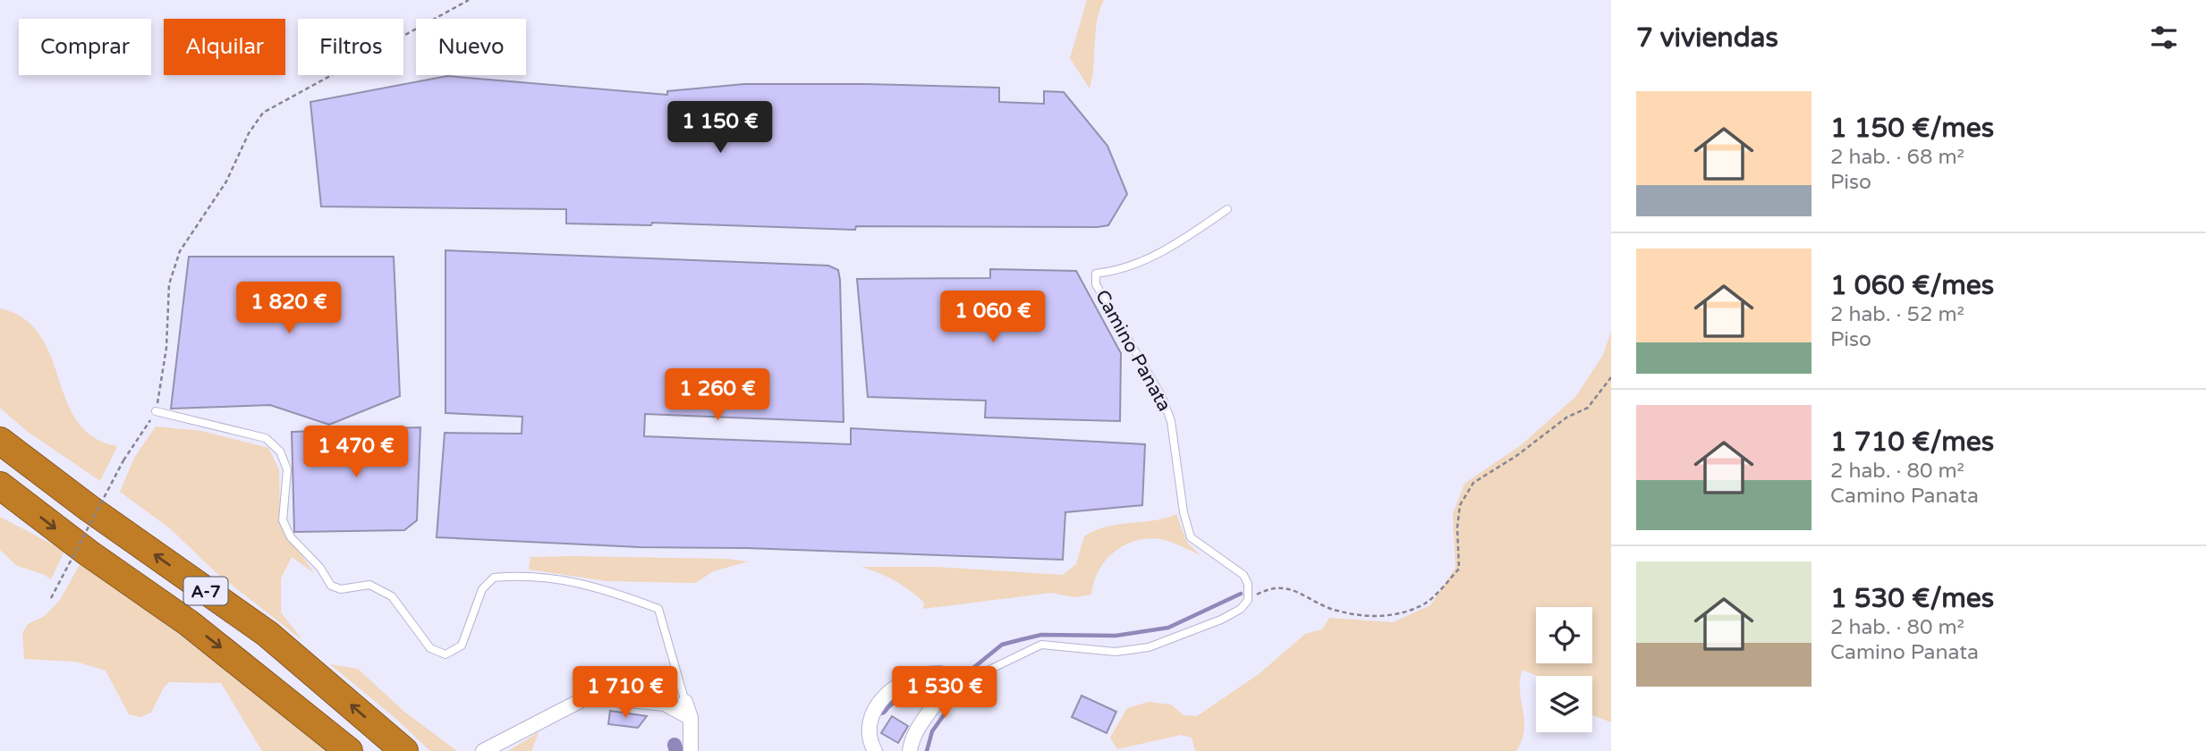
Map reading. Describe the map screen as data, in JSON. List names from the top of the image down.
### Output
{
  "streets": {
    "highway": ["A-7"],
    "lane": ["Camino Panata"]
  },
  "page": {
    "heading": "7 viviendas",
    "chip": [
      "Comprar",
      "Alquilar",
      "Filtros",
      "Nuevo"
    ],
    "list": [
      {
        "name": "1 150 €/mes",
        "note": "2 hab. · 68 m² · Piso"
      },
      {
        "name": "1 060 €/mes",
        "note": "2 hab. · 52 m² · Piso"
      },
      {
        "name": "1 710 €/mes",
        "note": "2 hab. · 80 m² · Camino Panata"
      },
      {
        "name": "1 530 €/mes",
        "note": "2 hab. · 80 m² · Camino Panata"
      }
    ],
    "price": [
      "1 150 €",
      "1 820 €",
      "1 060 €",
      "1 260 €",
      "1 470 €",
      "1 710 €",
      "1 530 €"
    ]
  }
}
